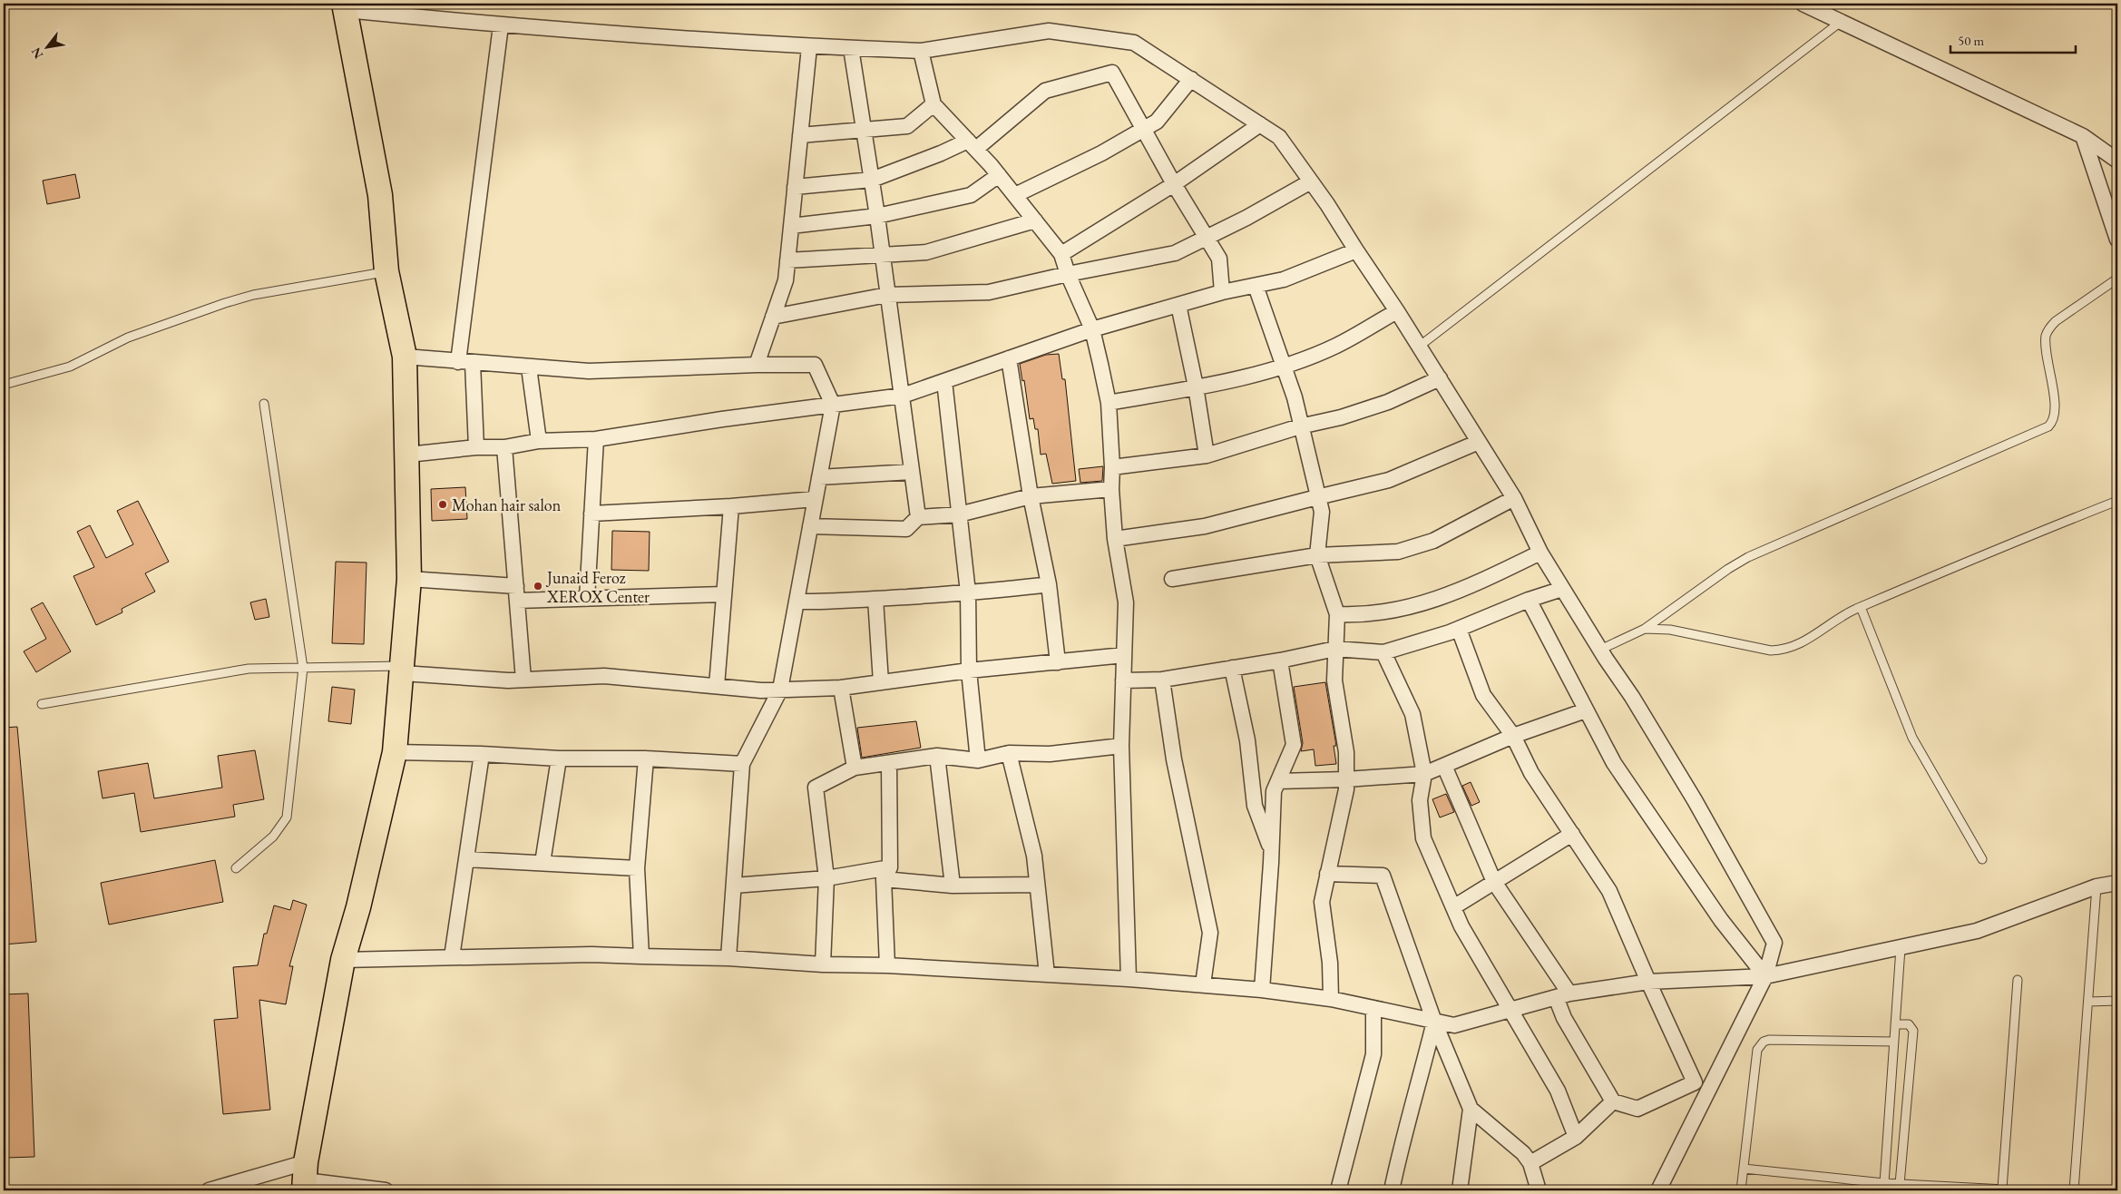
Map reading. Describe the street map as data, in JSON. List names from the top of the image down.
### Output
{
  "places": ["Mohan hair salon", "Junaid Feroz XEROX Center"],
  "scale_bar": "50 m",
  "north": "bottom left"
}
